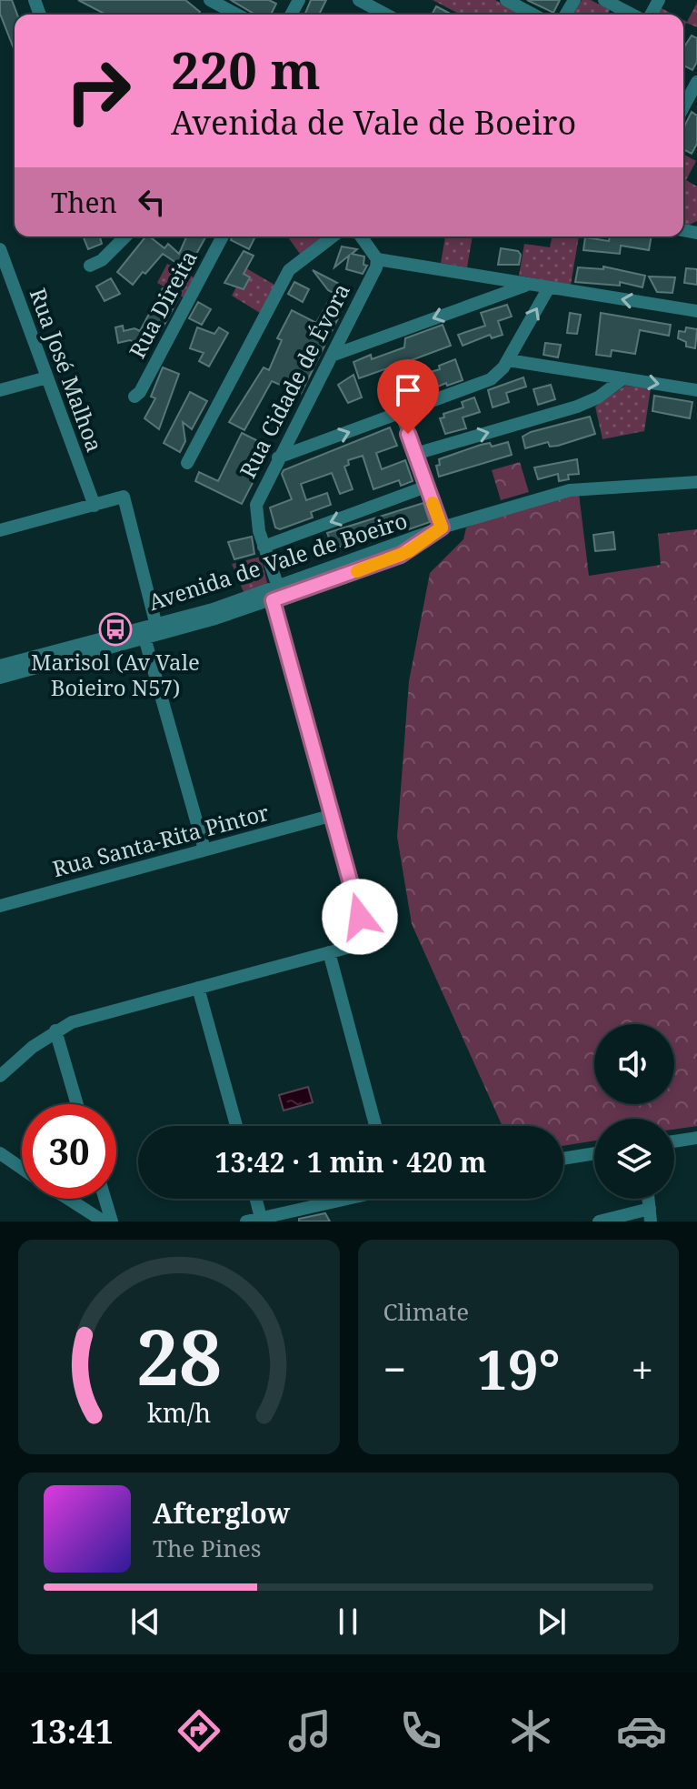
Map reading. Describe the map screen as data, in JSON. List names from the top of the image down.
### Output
{
  "streets": {
    "street": [
      "Rua Direita",
      "Rua José Malhoa",
      "Rua Cidade de Évora",
      "Avenida de Vale de Boeiro",
      "Rua Santa-Rita Pintor"
    ]
  },
  "crossings": [
    ["Rua Cidade de Évora", "Avenida de Vale de Boeiro"],
    ["Rua Cidade de Évora", "Rua Santa-Rita Pintor"]
  ],
  "places": {
    "bus stop": ["Marisol (Av Vale Boieiro N57)"]
  },
  "page": {
    "turn": ["220 m", "Avenida de Vale de Boeiro"],
    "then": "Then",
    "limit": "30",
    "trip": "13:42 · 1 min · 420 m",
    "tile": "Climate",
    "heat": ["−", "19°", "+"],
    "song": ["Afterglow", "The Pines"],
    "tabs": "13:41",
    "gauge": ["28", "km/h"]
  }
}
